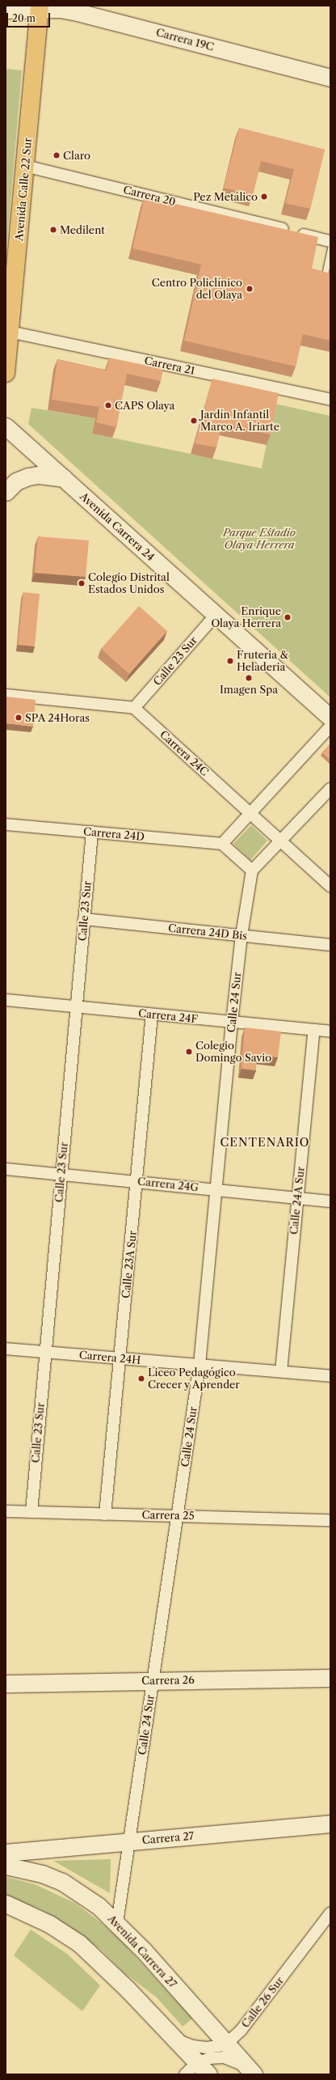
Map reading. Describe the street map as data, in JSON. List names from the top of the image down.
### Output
{
  "streets": {
    "main road": [
      "Carrera 19C",
      "Avenida Calle 22 Sur",
      "Avenida Carrera 24",
      "Carrera 26",
      "Carrera 27",
      "Avenida Carrera 27"
    ],
    "street": [
      "Carrera 20",
      "Carrera 21",
      "Calle 23 Sur",
      "Carrera 24C",
      "Carrera 24D",
      "Carrera 24D Bis",
      "Calle 24 Sur",
      "Carrera 24F",
      "Carrera 24G",
      "Calle 24A Sur",
      "Calle 23A Sur",
      "Carrera 24H",
      "Carrera 25",
      "Calle 26 Sur"
    ]
  },
  "crossings": [
    ["Carrera 19C", "Avenida Calle 22 Sur"],
    ["Avenida Calle 22 Sur", "Carrera 20"],
    ["Avenida Calle 22 Sur", "Carrera 21"],
    ["Avenida Carrera 24", "Calle 23 Sur"],
    ["Calle 23 Sur", "Carrera 24C"],
    ["Calle 23 Sur", "Carrera 24D"],
    ["Calle 23 Sur", "Carrera 24D Bis"],
    ["Calle 23 Sur", "Carrera 24F"],
    ["Calle 23 Sur", "Carrera 24G"],
    ["Calle 23 Sur", "Carrera 24H"],
    ["Calle 23 Sur", "Carrera 25"],
    ["Carrera 24D Bis", "Calle 24 Sur"],
    ["Calle 24 Sur", "Carrera 24F"],
    ["Calle 24 Sur", "Carrera 24G"],
    ["Calle 24 Sur", "Carrera 24H"],
    ["Calle 24 Sur", "Carrera 25"],
    ["Calle 24 Sur", "Carrera 26"],
    ["Calle 24 Sur", "Carrera 27"],
    ["Calle 24 Sur", "Avenida Carrera 27"],
    ["Carrera 24F", "Calle 24A Sur"],
    ["Carrera 24F", "Calle 23A Sur"],
    ["Carrera 24G", "Calle 24A Sur"],
    ["Carrera 24G", "Calle 23A Sur"],
    ["Calle 24A Sur", "Carrera 24H"],
    ["Calle 23A Sur", "Carrera 24H"],
    ["Calle 23A Sur", "Carrera 25"],
    ["Avenida Carrera 27", "Calle 26 Sur"]
  ],
  "districts": ["CENTENARIO"],
  "parks": ["Parque Estadio Olaya Herrera"],
  "places": [
    "Claro",
    "Pez Metálico",
    "Medilent",
    "Centro Policlínico del Olaya",
    "CAPS Olaya",
    "Jardín Infantil Marco A. Iriarte",
    "Colegio Distrital Estados Unidos",
    "Enrique Olaya Herrera",
    "Fruteria & Heladeria",
    "Imagen Spa",
    "SPA 24Horas",
    "Colegio Domingo Savio",
    "Liceo Pedagógico Crecer y Aprender"
  ],
  "scale_bar": "20 m"
}
